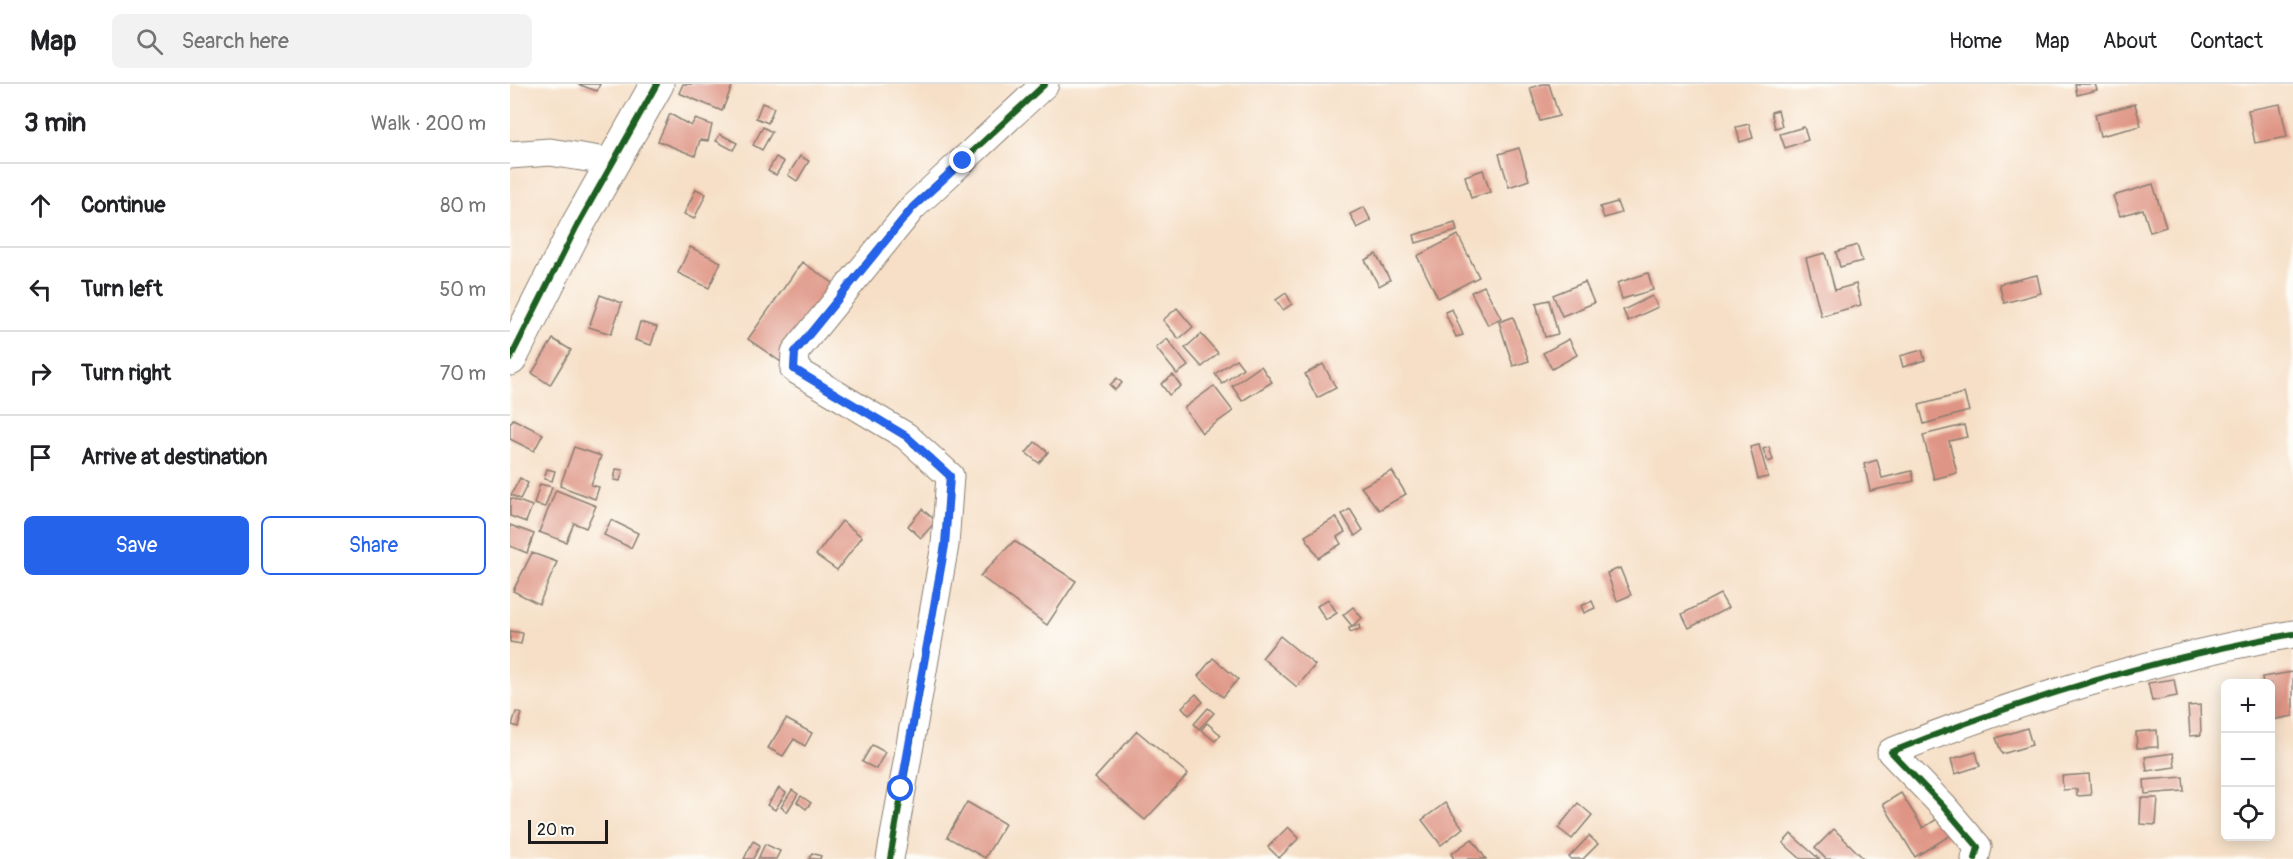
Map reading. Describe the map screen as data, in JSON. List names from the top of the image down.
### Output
{
  "scale_bar": "20 m",
  "page": {
    "header": "Map",
    "search": "Search here",
    "nav": [
      "Home",
      "Map",
      "About",
      "Contact"
    ],
    "heading": ["3 min", "Walk · 200 m"],
    "list": [
      ["Continue", "80 m"],
      ["Turn left", "50 m"],
      ["Turn right", "70 m"],
      "Arrive at destination"
    ],
    "buttons": ["Save", "Share"],
    "map_buttons": ["+", "−"],
    "scale": "20 m"
  }
}
